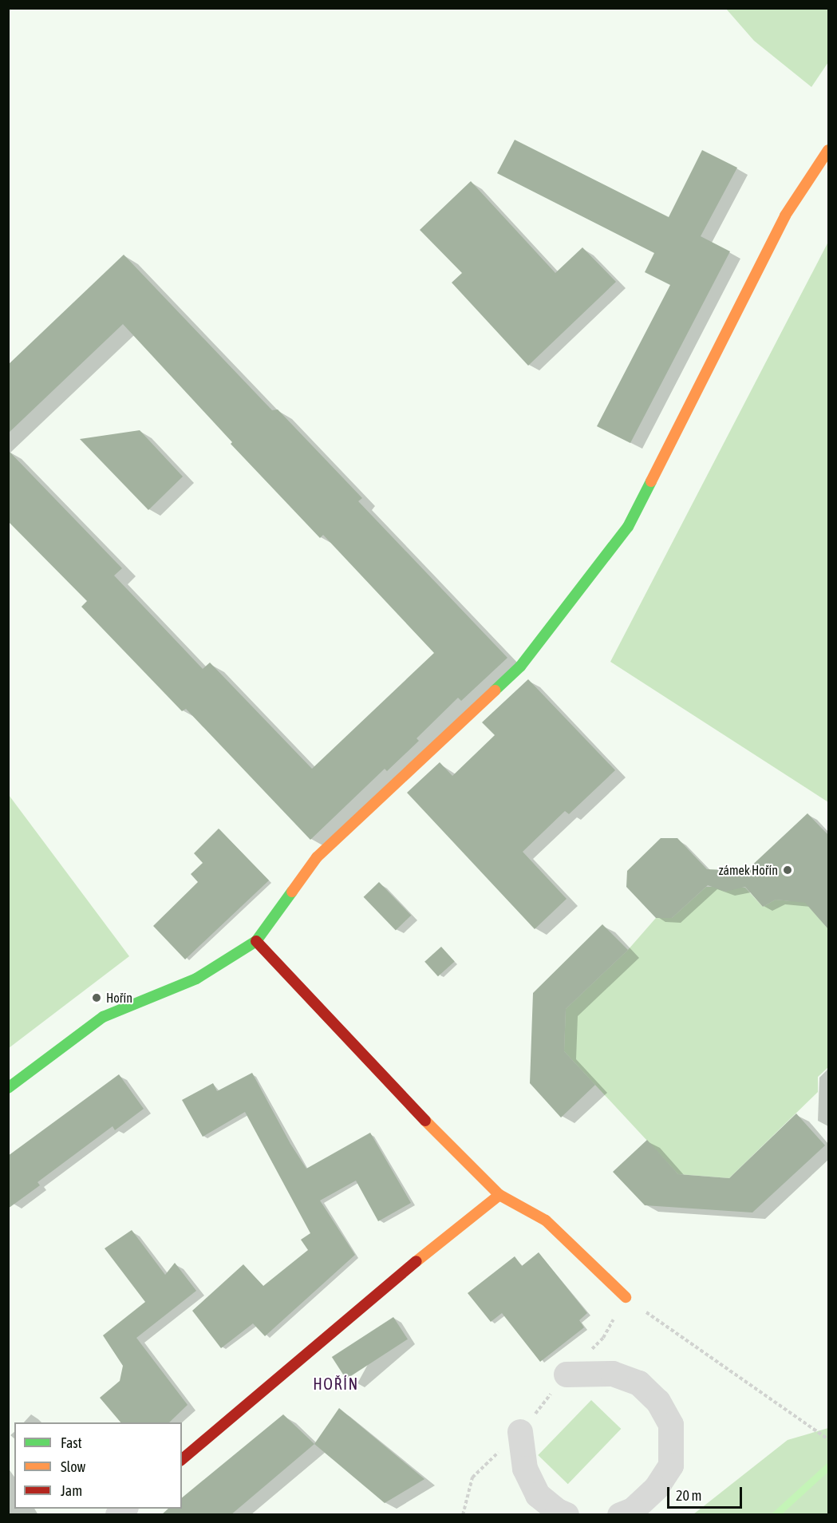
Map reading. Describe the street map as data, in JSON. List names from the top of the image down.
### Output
{
  "districts": ["HOŘÍN"],
  "places": ["zámek Hořín", "Hořín"],
  "legend": ["Fast", "Slow", "Jam"],
  "scale_bar": "20 m"
}
